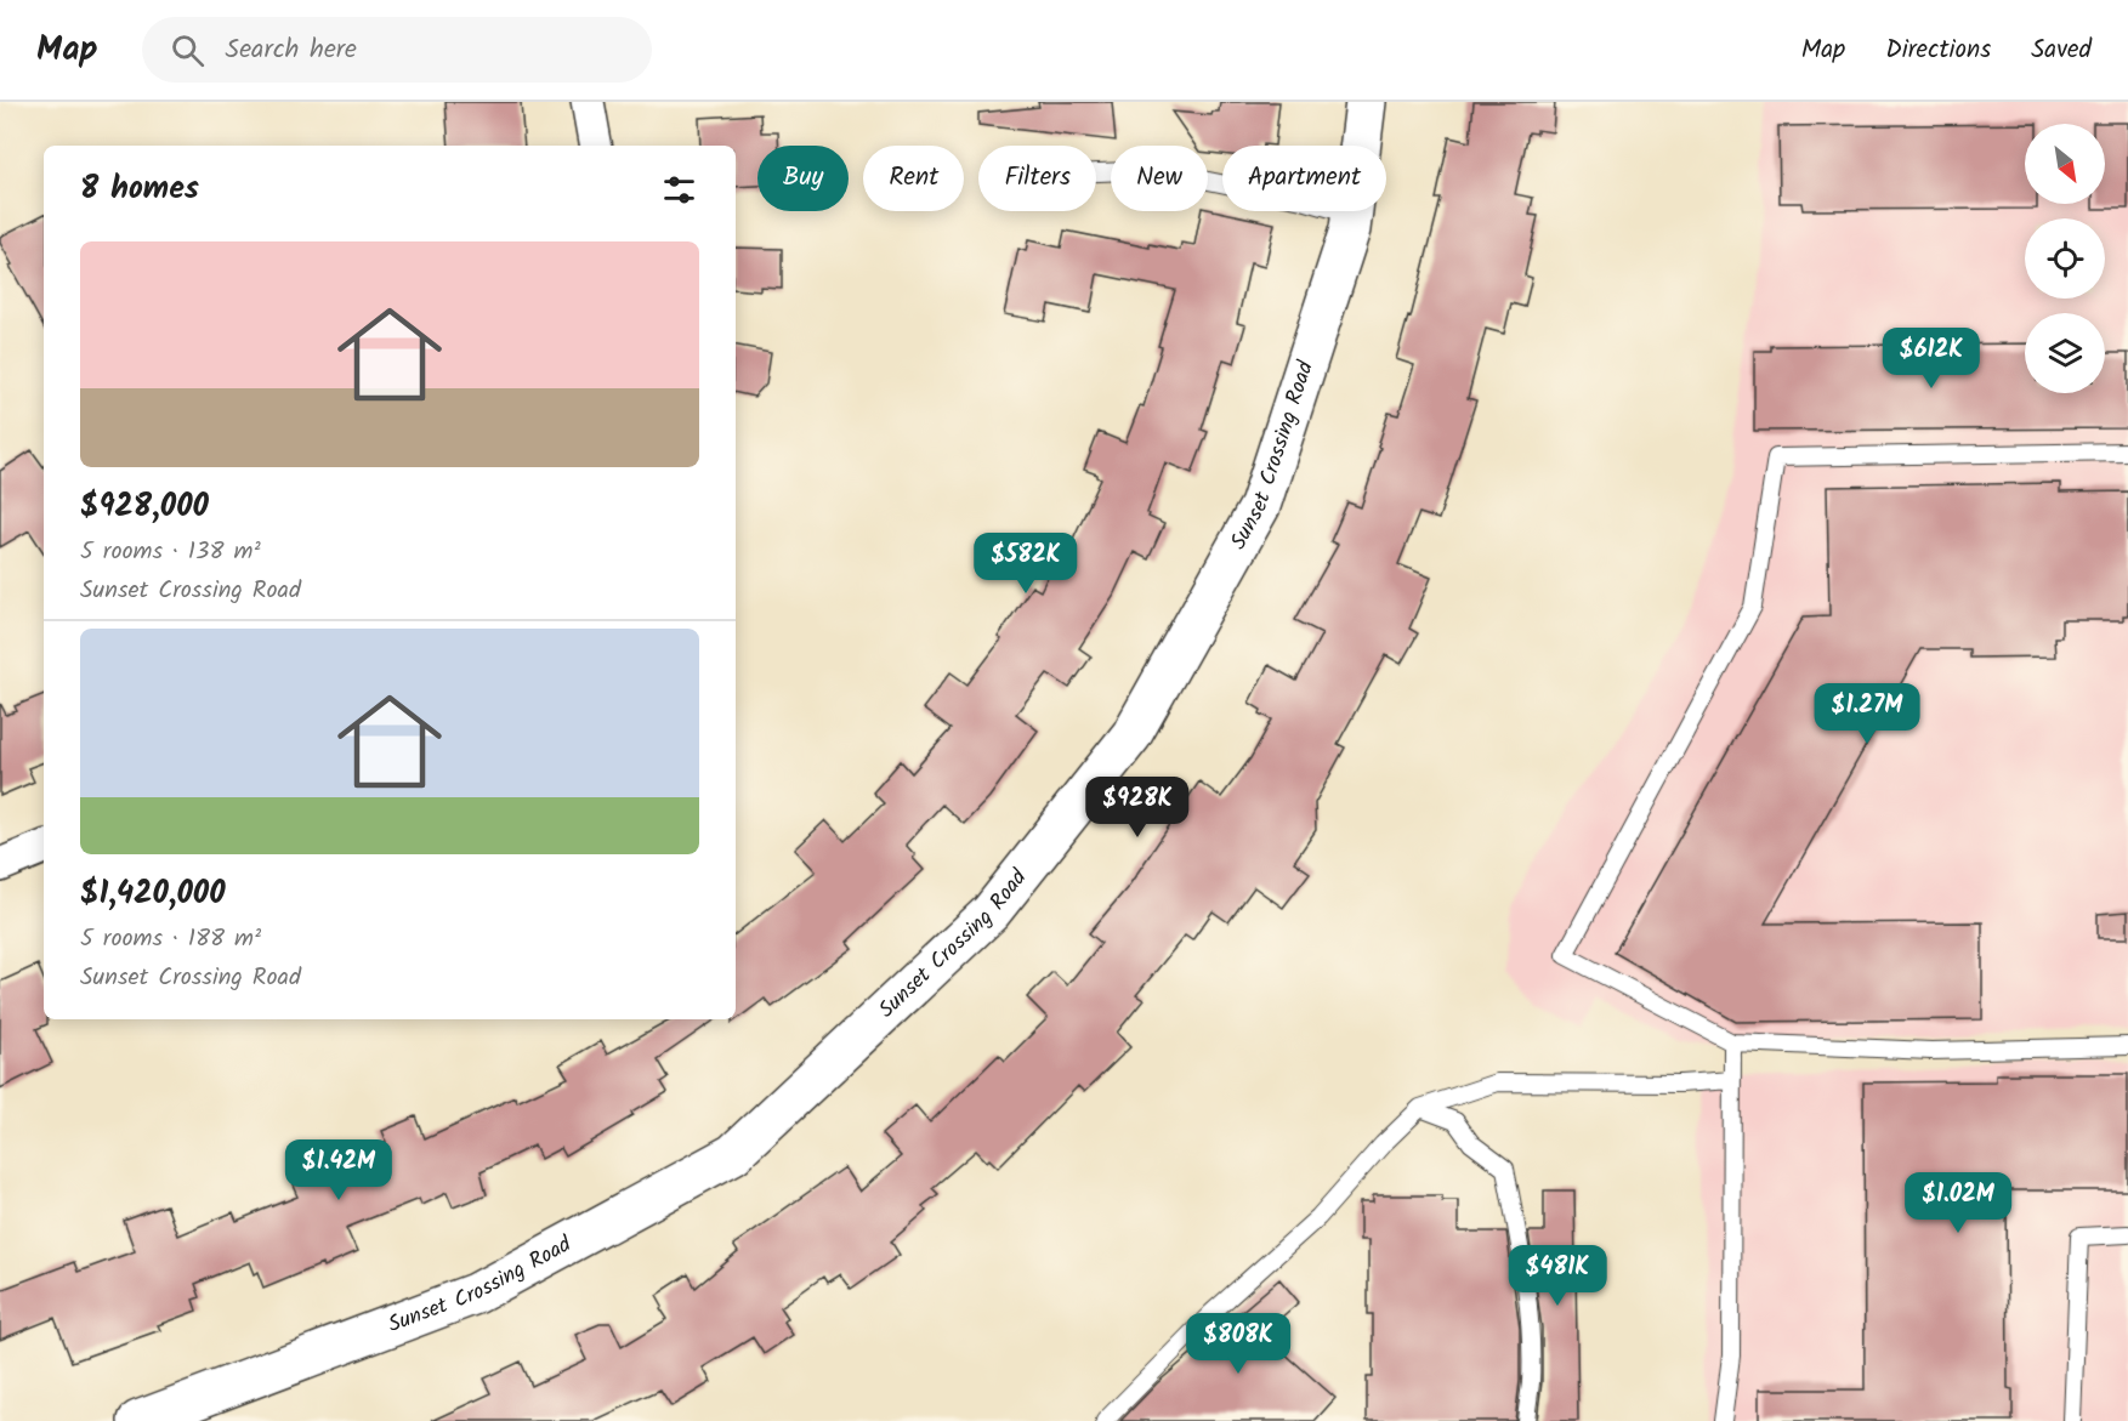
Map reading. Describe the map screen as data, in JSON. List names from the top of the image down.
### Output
{
  "streets": {
    "street": ["Sunset Crossing Road"]
  },
  "north": "bottom right",
  "page": {
    "header": "Map",
    "search": "Search here",
    "nav": ["Map", "Directions", "Saved"],
    "chip": [
      "Buy",
      "Rent",
      "Filters",
      "New",
      "Apartment"
    ],
    "heading": "8 homes",
    "list": [
      {
        "name": "$928,000",
        "note": "5 rooms · 138 m² · Sunset Crossing Road"
      },
      {
        "name": "$1,420,000",
        "note": "5 rooms · 188 m² · Sunset Crossing Road"
      }
    ],
    "price": [
      "$612K",
      "$582K",
      "$1.27M",
      "$928K",
      "$1.42M",
      "$1.02M",
      "$481K",
      "$808K"
    ]
  }
}
